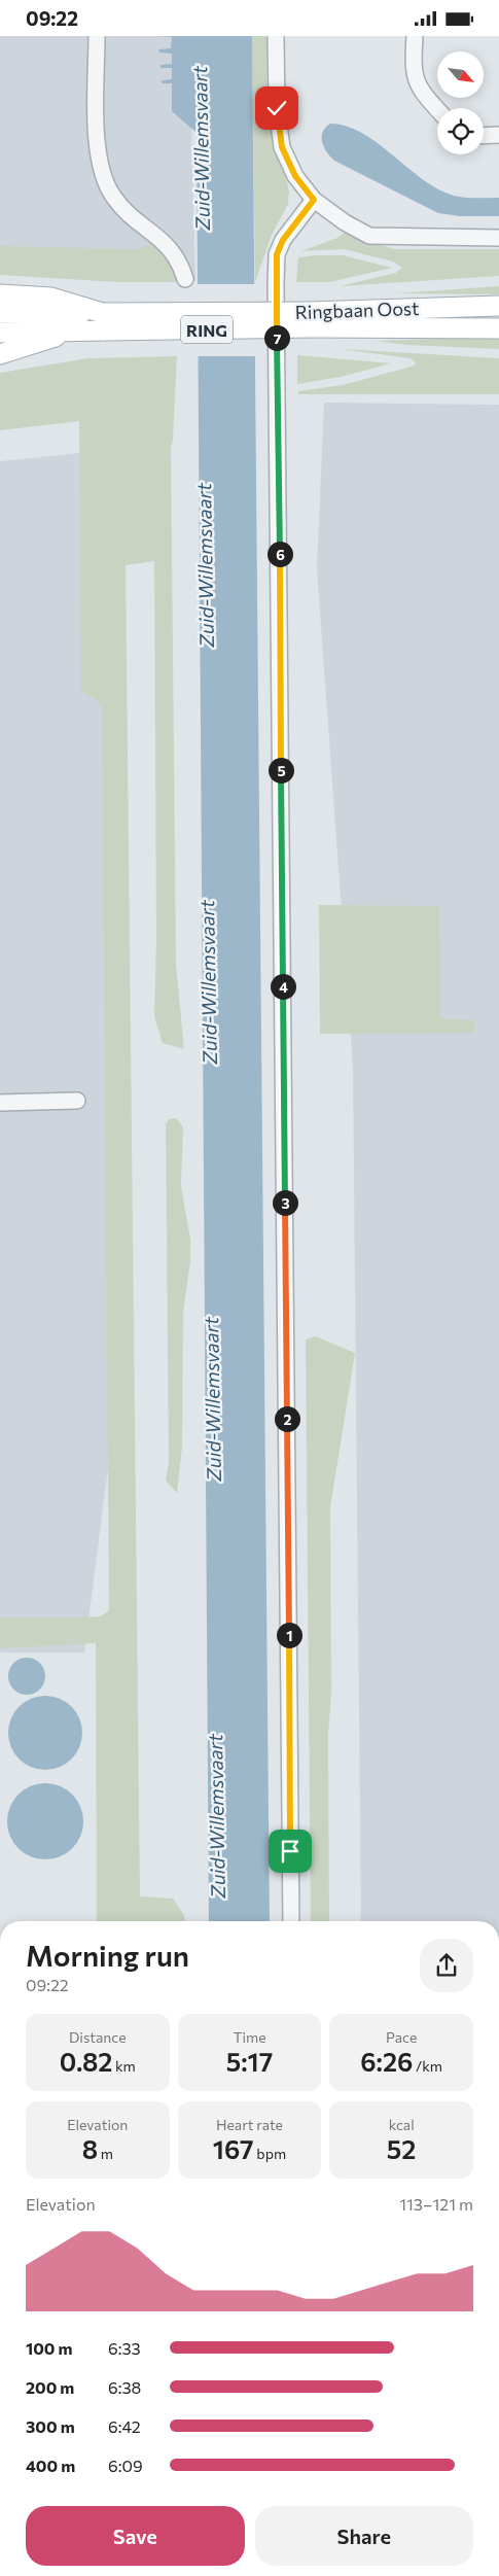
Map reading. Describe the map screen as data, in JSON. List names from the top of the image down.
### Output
{
  "streets": {
    "main road": ["Ringbaan Oost", "RING"]
  },
  "water": ["Zuid-Willemsvaart"],
  "north": "bottom right",
  "page": {
    "status": "09:22",
    "pins": [
      "7",
      "6",
      "5",
      "4",
      "3",
      "2",
      "1"
    ],
    "heading": ["Morning run", "09:22"],
    "stats": [
      ["Distance", "0.82 km"],
      ["Time", "5:17"],
      ["Pace", "6:26 /km"],
      ["Elevation", "8 m"],
      ["Heart rate", "167 bpm"],
      ["kcal", "52"]
    ],
    "chart": ["Elevation", "113–121 m"],
    "list": [
      {
        "name": "100 m",
        "note": "6:33"
      },
      {
        "name": "200 m",
        "note": "6:38"
      },
      {
        "name": "300 m",
        "note": "6:42"
      },
      {
        "name": "400 m",
        "note": "6:09"
      }
    ],
    "buttons": ["Save", "Share"]
  }
}
